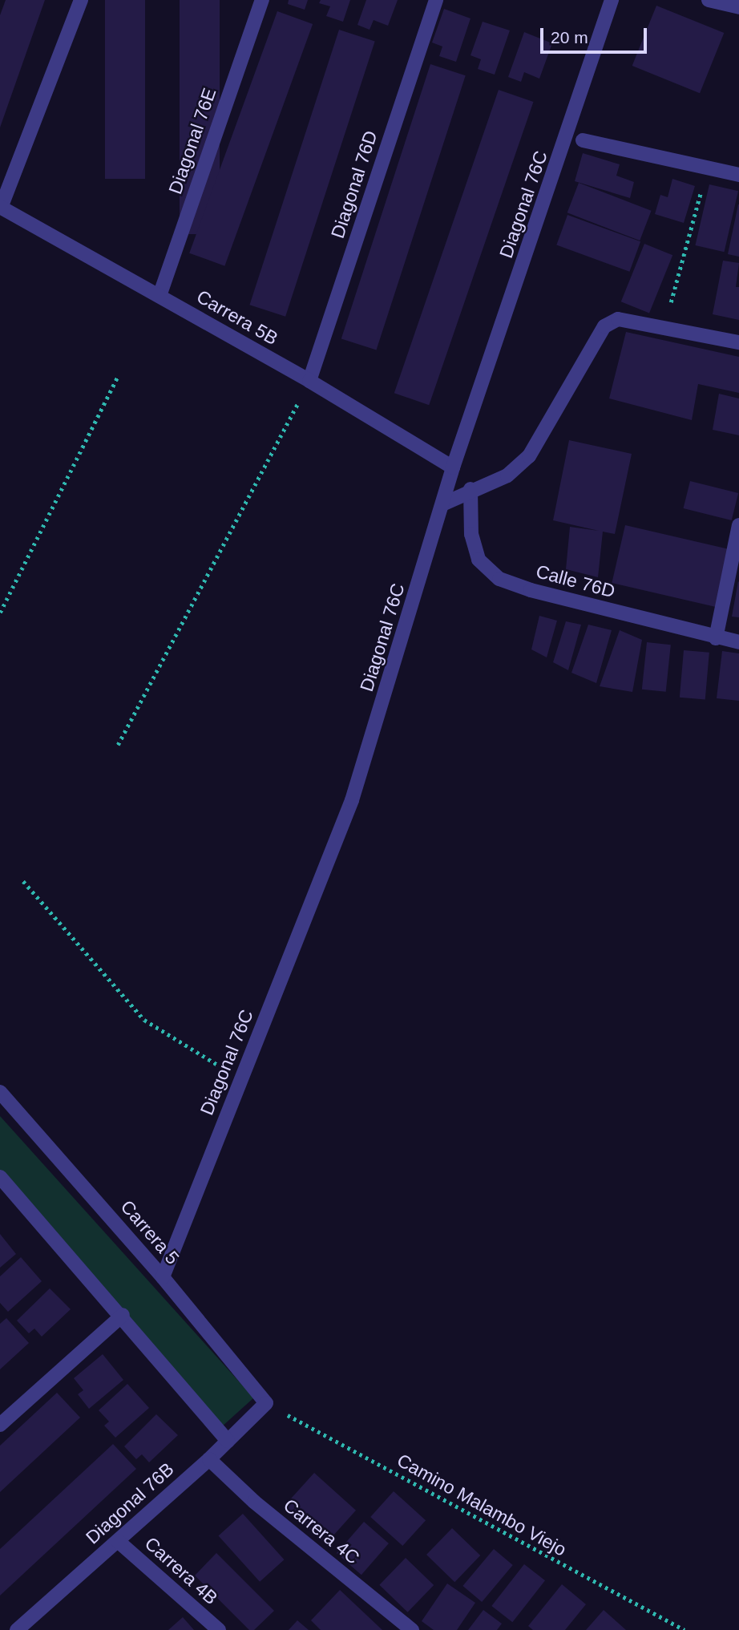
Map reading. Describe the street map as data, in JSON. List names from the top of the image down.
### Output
{
  "streets": {
    "street": [
      "Diagonal 76E",
      "Diagonal 76D",
      "Diagonal 76C",
      "Carrera 5B",
      "Calle 76D",
      "Carrera 5",
      "Diagonal 76B",
      "Carrera 4C",
      "Carrera 4B"
    ],
    "path": ["Camino Malambo Viejo"]
  },
  "crossings": [
    ["Diagonal 76E", "Carrera 5B"],
    ["Diagonal 76D", "Carrera 5B"],
    ["Diagonal 76C", "Carrera 5B"],
    ["Diagonal 76C", "Carrera 5"],
    ["Carrera 5", "Diagonal 76B"],
    ["Carrera 5", "Camino Malambo Viejo"],
    ["Diagonal 76B", "Camino Malambo Viejo"],
    ["Diagonal 76B", "Carrera 4C"],
    ["Diagonal 76B", "Carrera 4B"]
  ],
  "scale_bar": "20 m"
}
